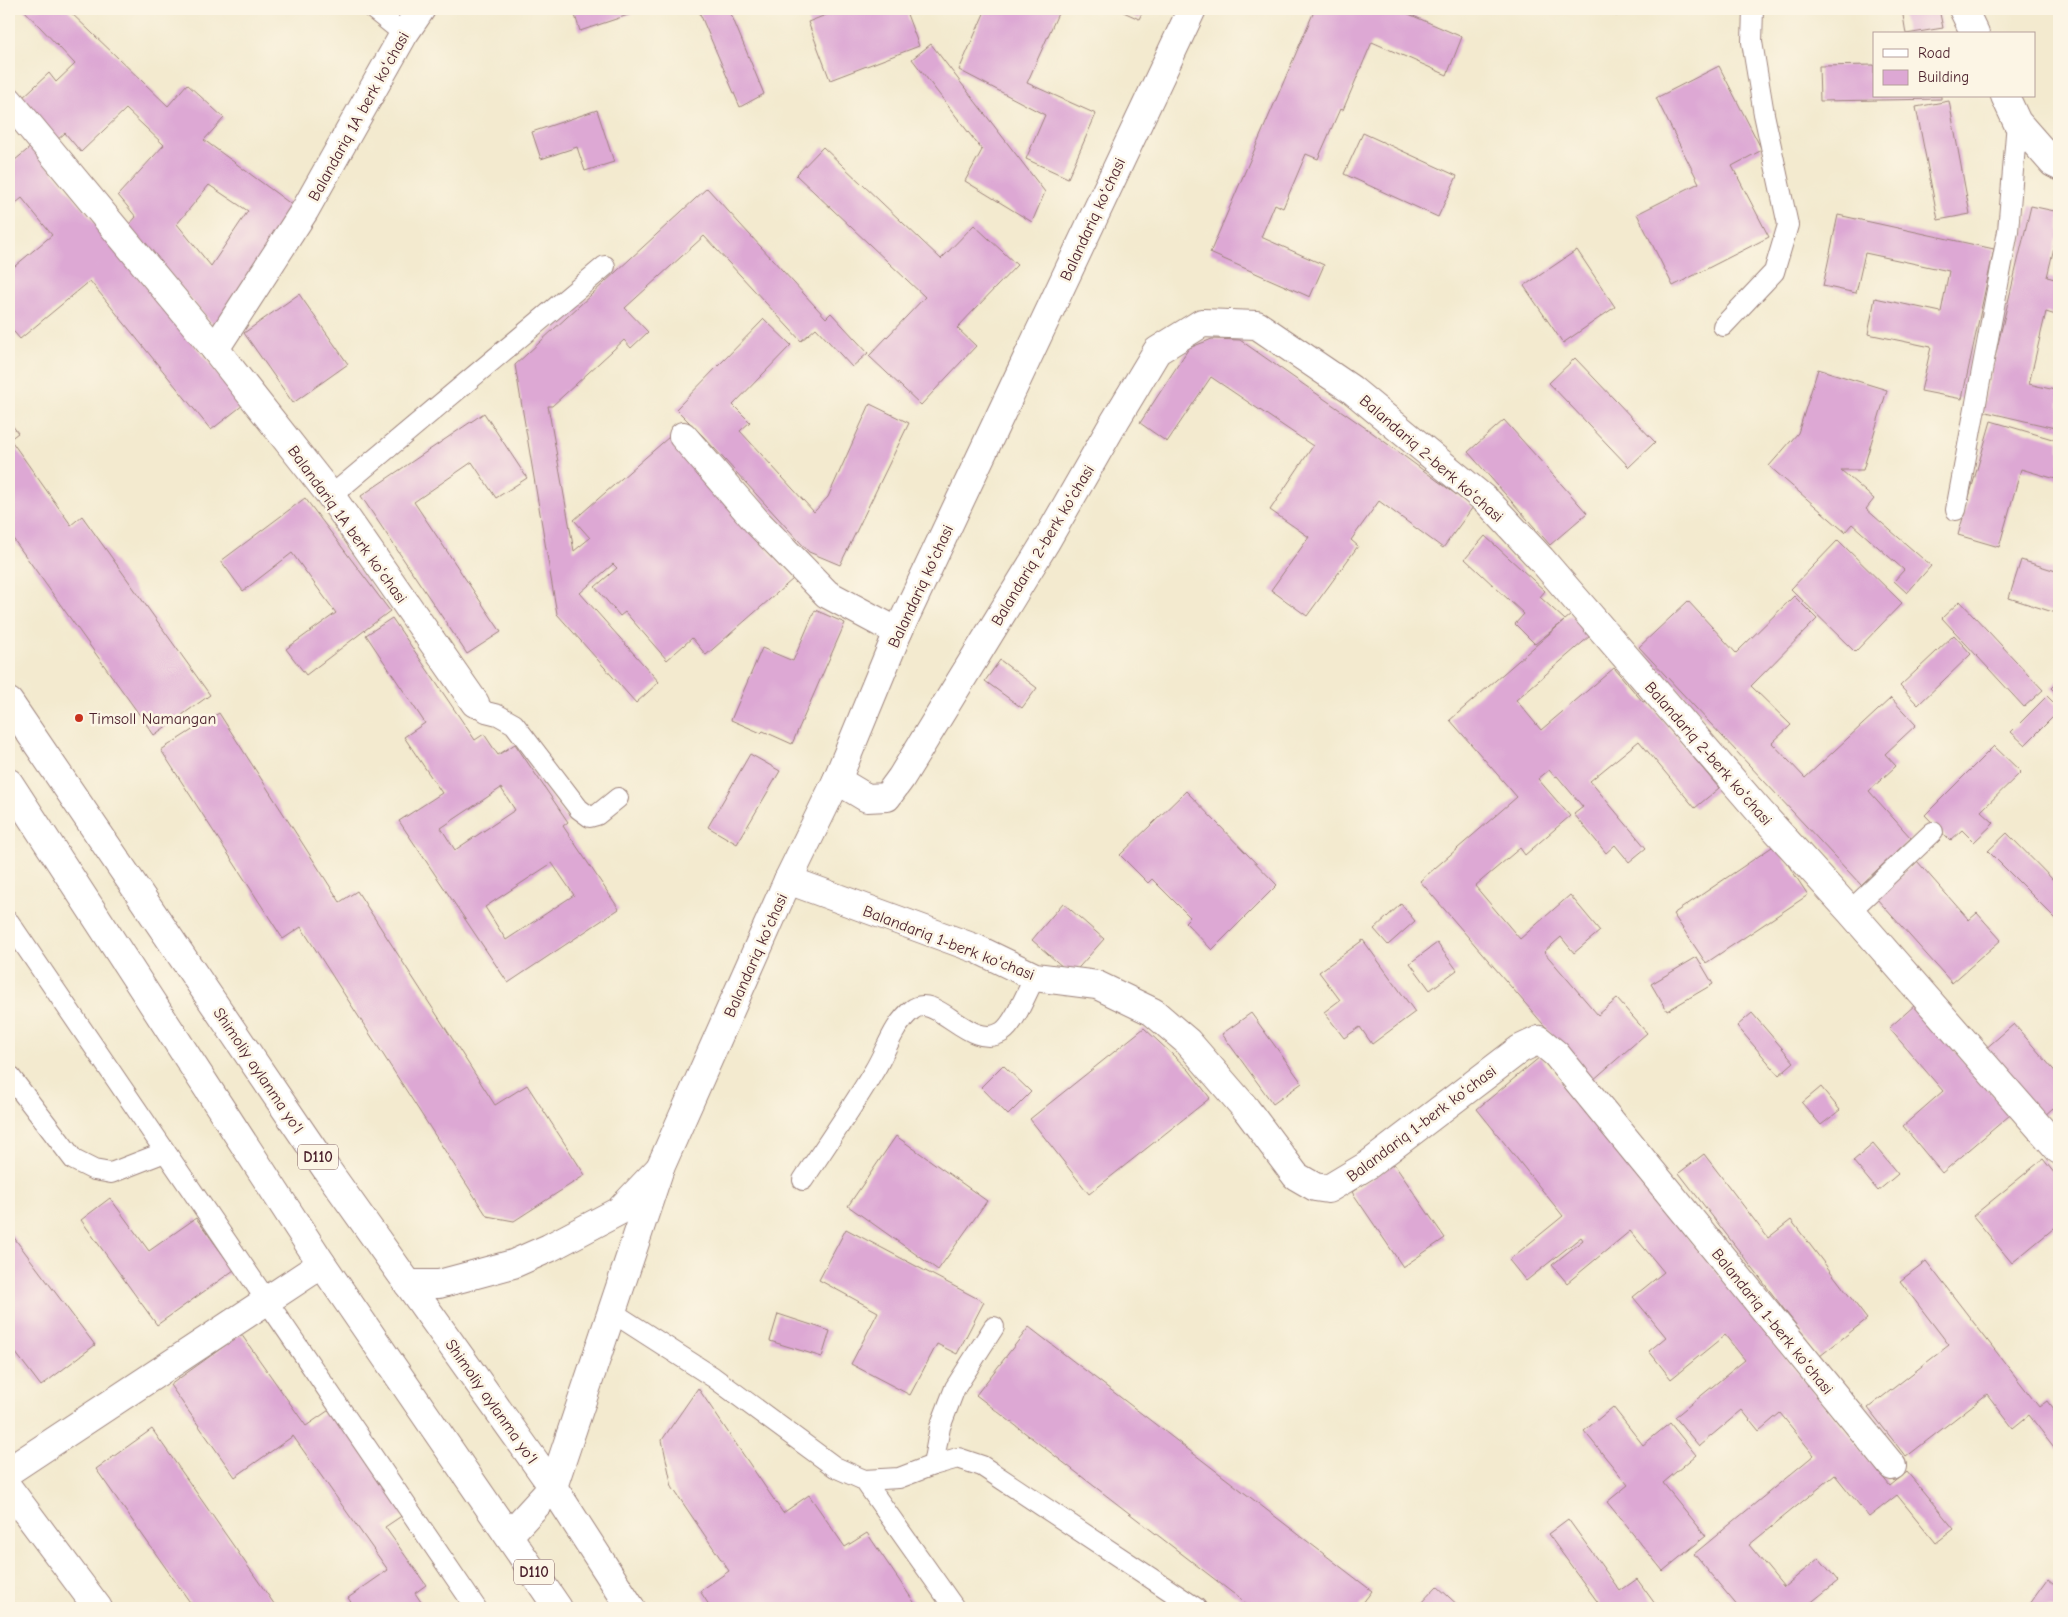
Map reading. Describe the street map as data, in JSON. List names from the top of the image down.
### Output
{
  "streets": {
    "street": [
      "Balandariq 1A berk koʻchasi",
      "Balandariq koʻchasi",
      "Balandariq 2-berk koʻchasi",
      "Balandariq 1-berk koʻchasi",
      "Shimoliy aylanma yoʻl",
      "D110"
    ]
  },
  "crossings": [
    ["Balandariq koʻchasi", "Balandariq 2-berk koʻchasi"],
    ["Balandariq koʻchasi", "Balandariq 1-berk koʻchasi"]
  ],
  "places": ["Timsoll Namangan"],
  "legend": ["Road", "Building"]
}
